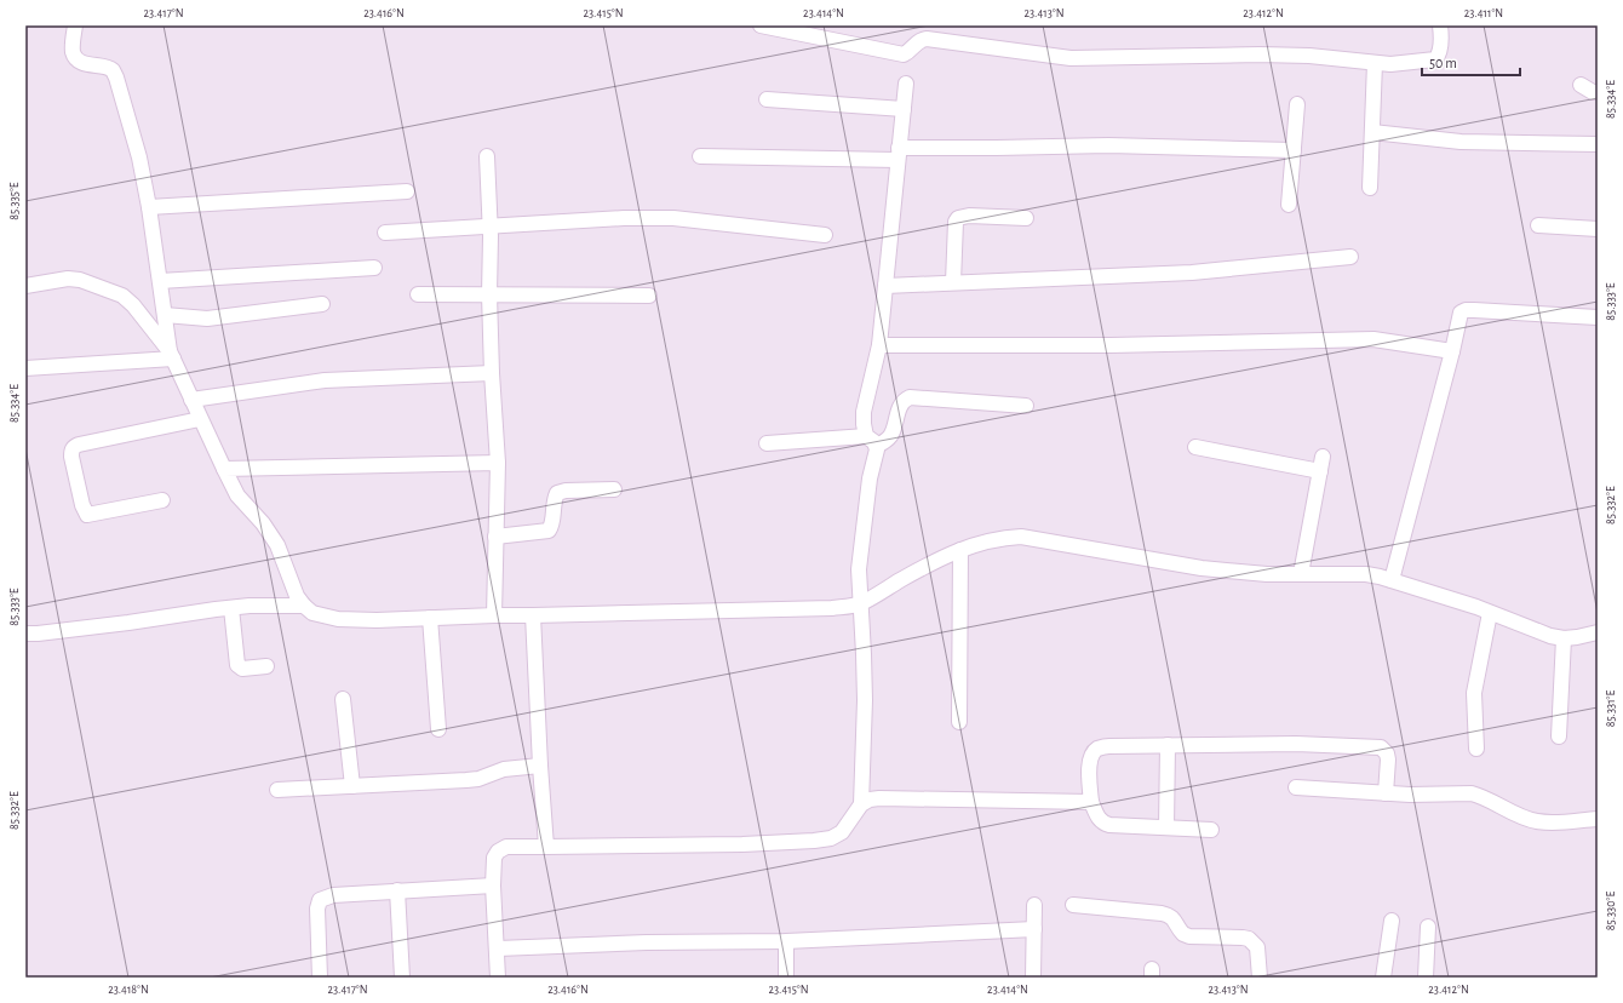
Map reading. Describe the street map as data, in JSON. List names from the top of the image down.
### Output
{
  "scale_bar": "50 m",
  "coordinates": [
    "23.417°N",
    "23.416°N",
    "23.415°N",
    "23.414°N",
    "23.413°N",
    "23.412°N",
    "23.411°N",
    "85.334°E",
    "85.335°E",
    "85.333°E",
    "85.332°E",
    "85.331°E",
    "85.330°E",
    "23.418°N"
  ]
}
